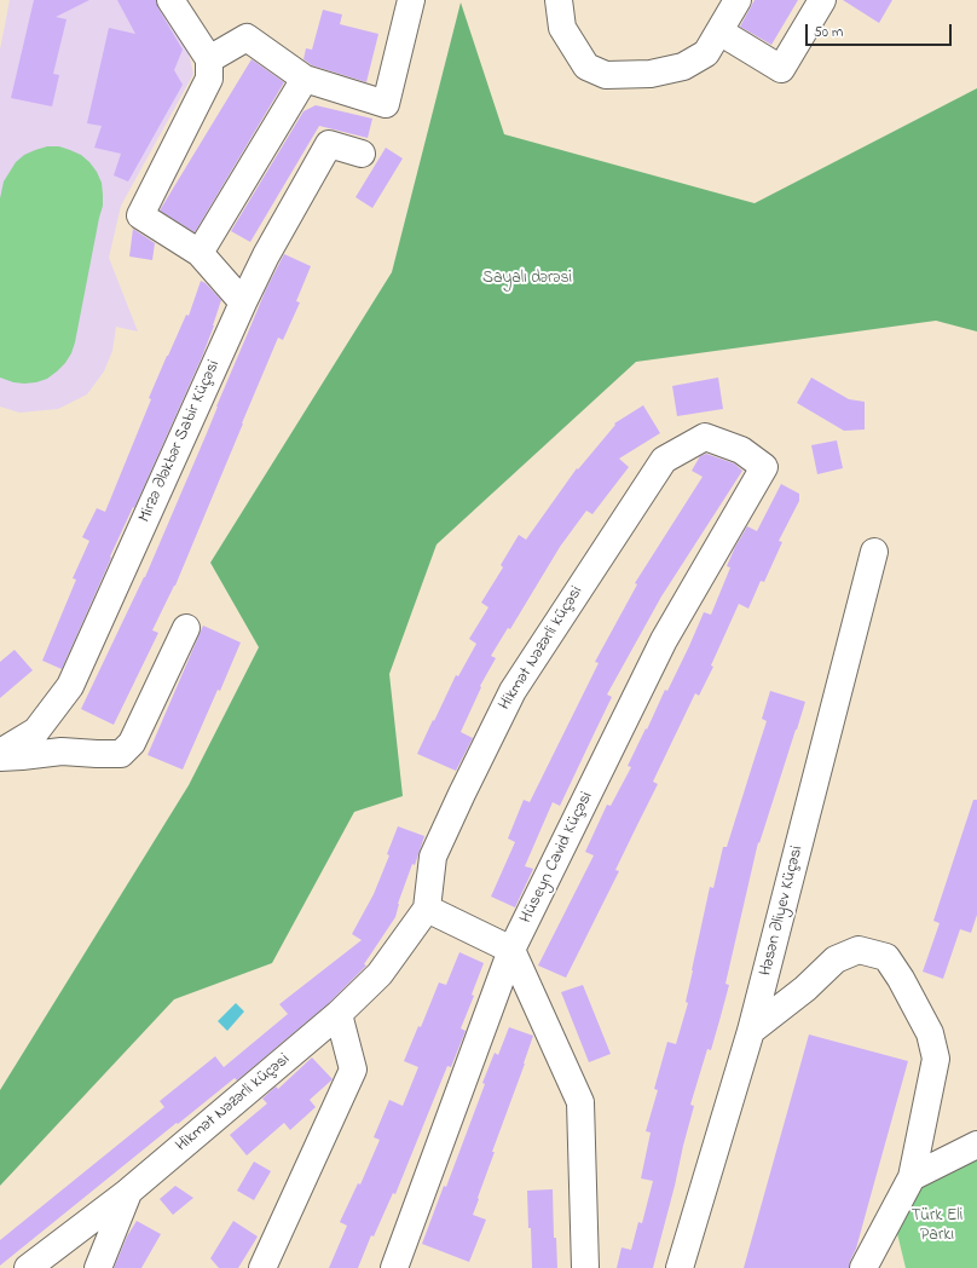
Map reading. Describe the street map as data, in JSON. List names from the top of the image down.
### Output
{
  "streets": {
    "street": [
      "Mirzə Ələkbər Sabir Küçəsi",
      "Hikmət Nəzərli küçəsi",
      "Hüseyn Cavid Küçəsi",
      "Həsən Əliyev Küçəsi"
    ]
  },
  "crossings": [
    ["Hikmət Nəzərli küçəsi", "Hüseyn Cavid Küçəsi"]
  ],
  "parks": ["Sayalı dərəsi", "Türk Eli Parkı"],
  "scale_bar": "50 m"
}
